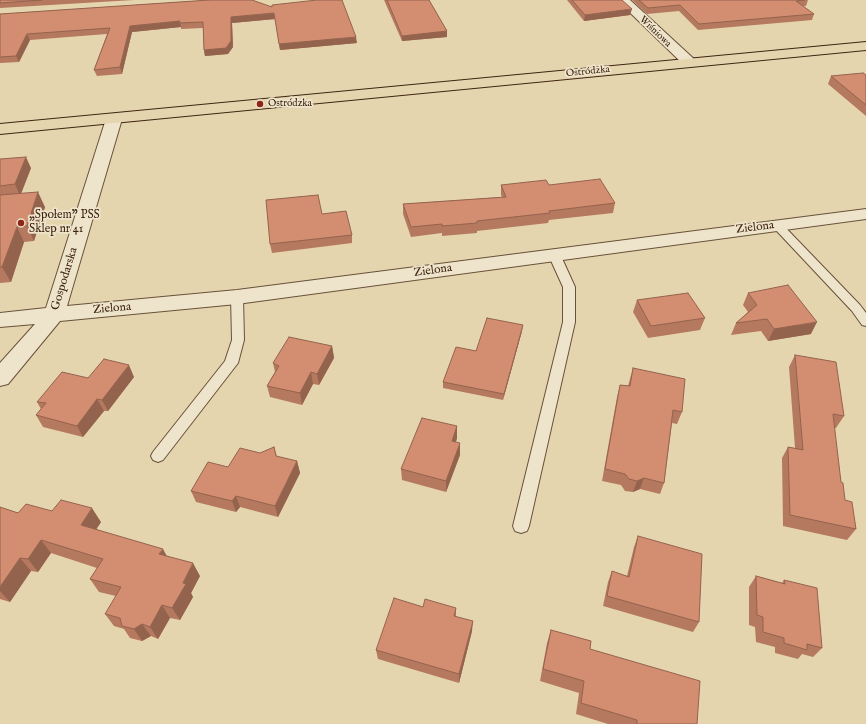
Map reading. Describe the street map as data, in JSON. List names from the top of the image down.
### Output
{
  "streets": {
    "main road": ["Ostródzka"],
    "street": ["Wiśniowa", "Zielona", "Gospodarska"]
  },
  "crossings": [
    ["Wiśniowa", "Ostródzka"],
    ["Ostródzka", "Gospodarska"],
    ["Zielona", "Gospodarska"]
  ],
  "places": ["Ostródzka", "„Społem” PSS Sklep nr 41"]
}
